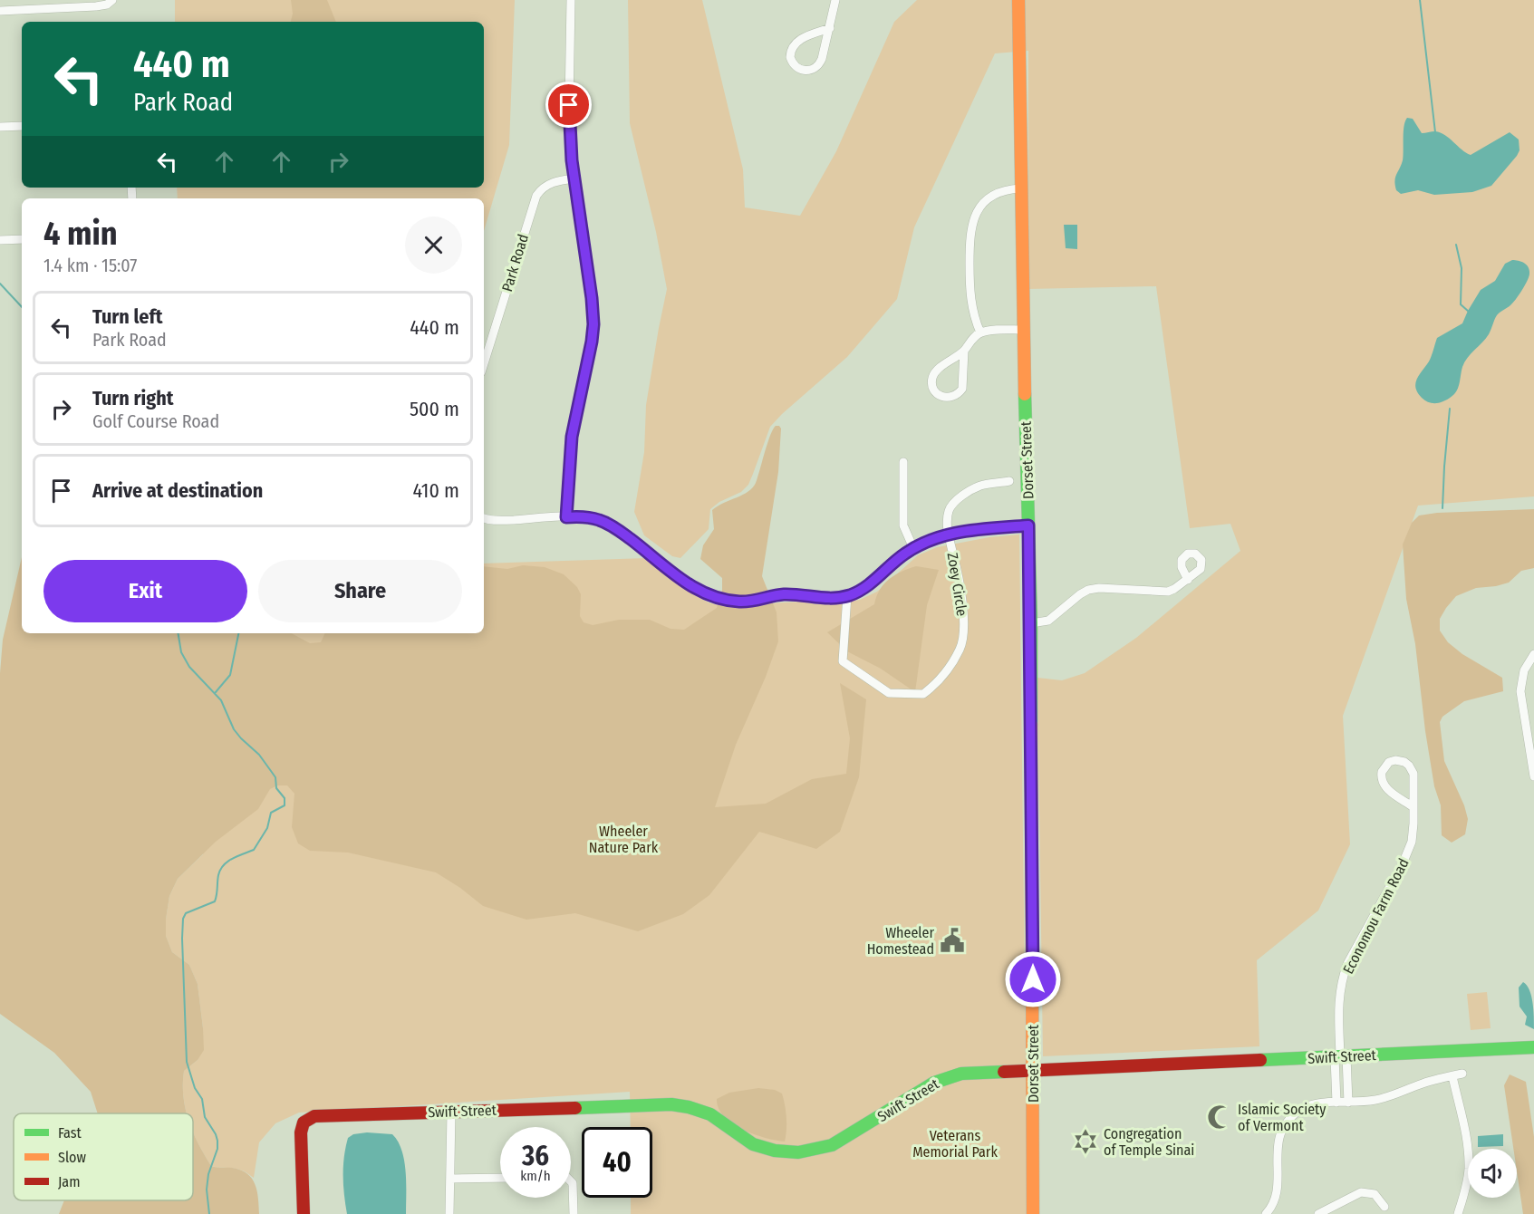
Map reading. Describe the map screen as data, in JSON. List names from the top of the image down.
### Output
{
  "streets": {
    "street": [
      "Park Road",
      "Dorset Street",
      "Zoey Circle",
      "Economou Farm Road",
      "Swift Street"
    ]
  },
  "crossings": [
    ["Dorset Street", "Swift Street"],
    ["Economou Farm Road", "Swift Street"]
  ],
  "parks": ["Wheeler Nature Park", "Veterans Memorial Park"],
  "places": {
    "public building": ["Wheeler Homestead"],
    "mosque": ["Islamic Society of Vermont"],
    "synagogue": ["Congregation of Temple Sinai"]
  },
  "legend": ["Fast", "Slow", "Jam"],
  "page": {
    "turn": ["440 m", "Park Road"],
    "heading": ["4 min", "1.4 km · 15:07"],
    "list": [
      {
        "name": "Turn left",
        "note": "Park Road",
        "value": "440 m"
      },
      {
        "name": "Turn right",
        "note": "Golf Course Road",
        "value": "500 m"
      },
      {
        "name": "Arrive at destination",
        "value": "410 m"
      }
    ],
    "buttons": ["Exit", "Share"],
    "speed": "36 km/h",
    "limit": "40"
  }
}
